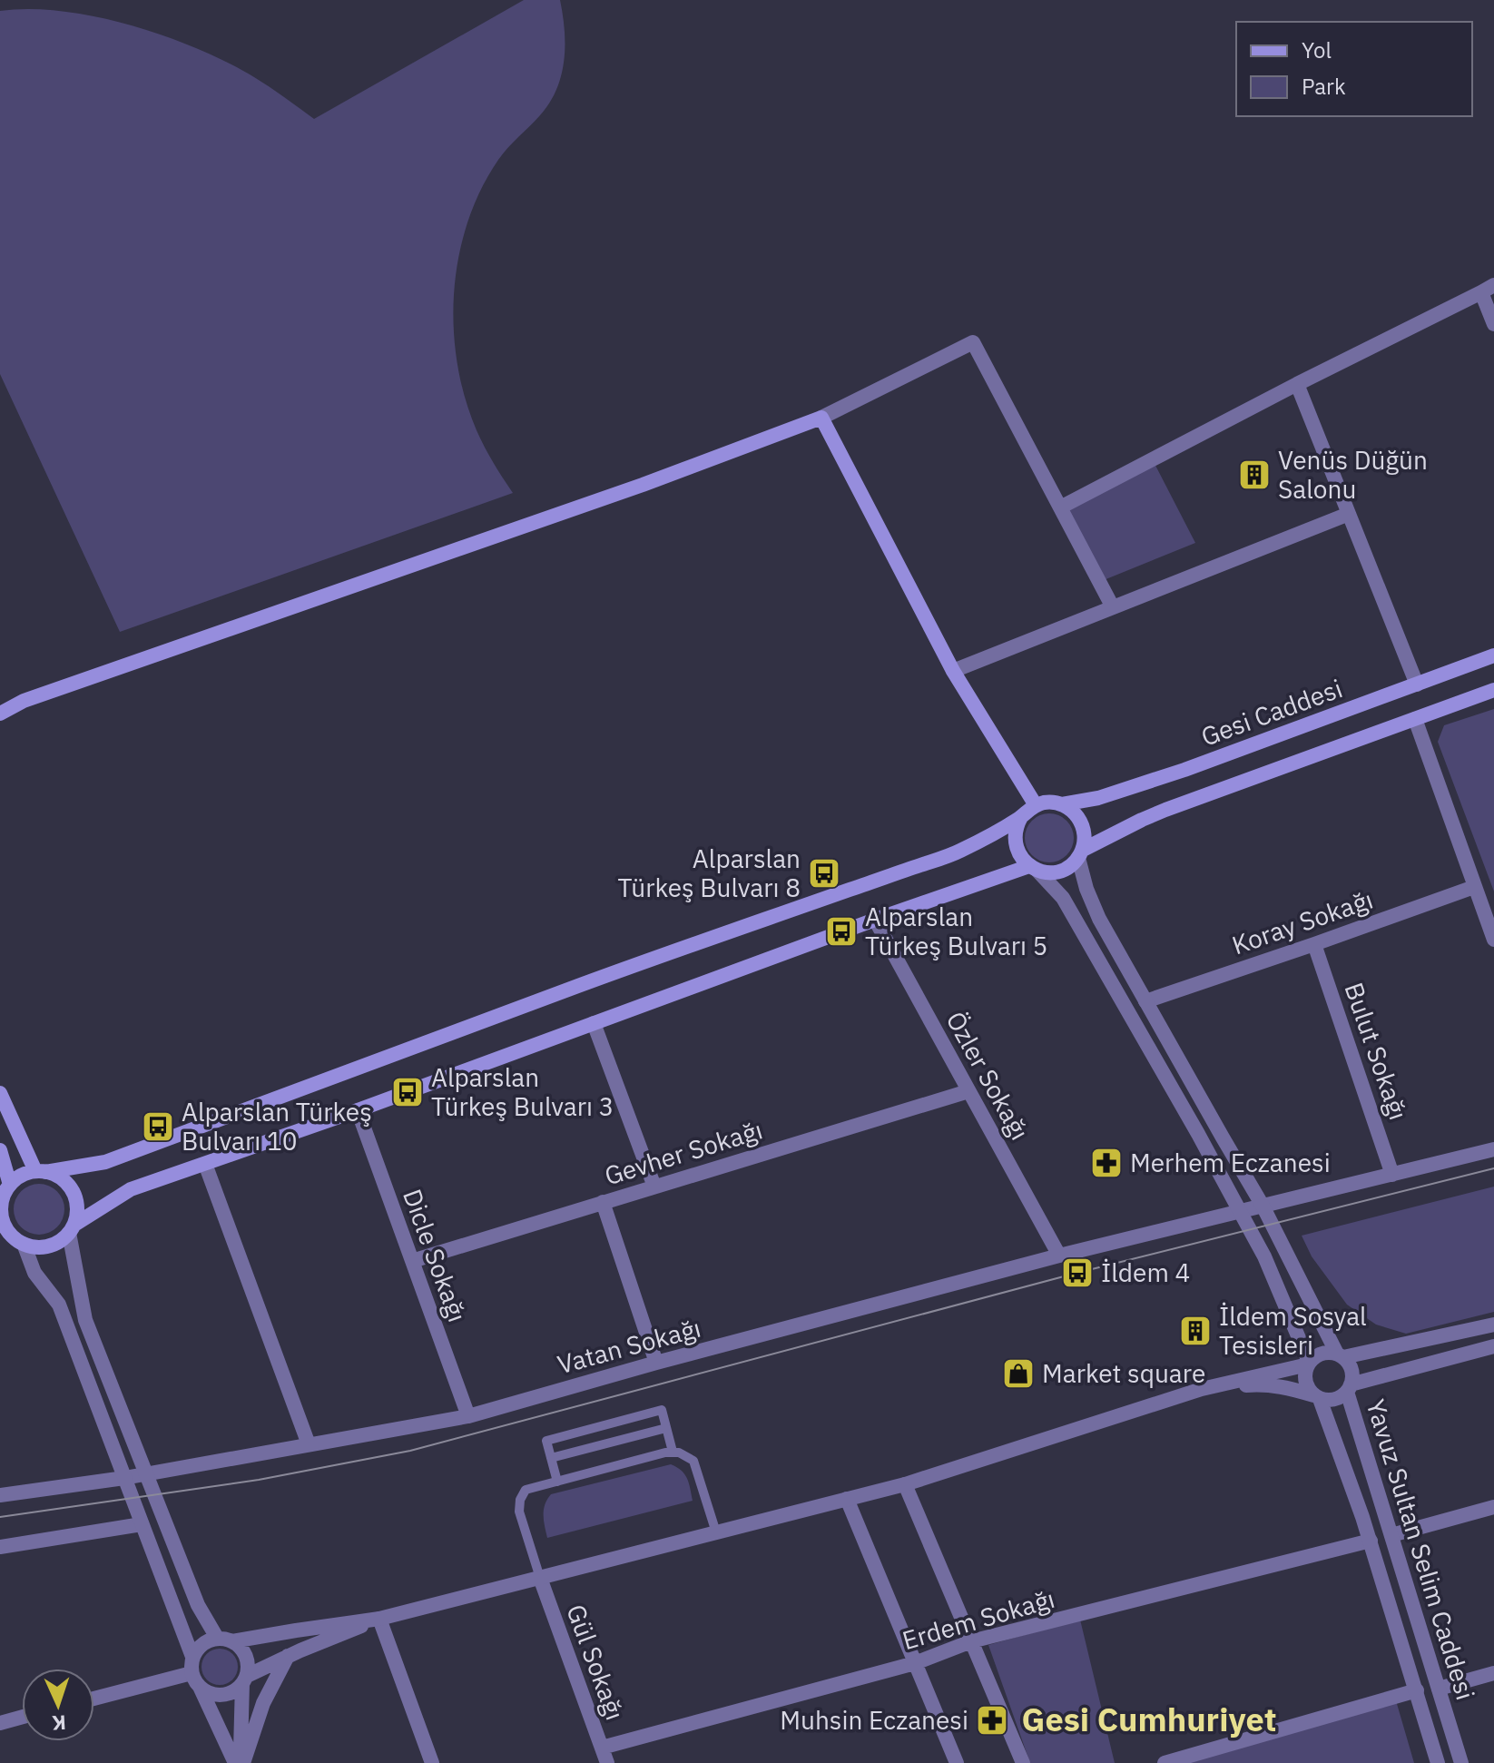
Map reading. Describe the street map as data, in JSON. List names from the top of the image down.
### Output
{
  "streets": {
    "main road": ["Gesi Caddesi"],
    "street": [
      "Koray Sokağı",
      "Bulut Sokağı",
      "Özler Sokağı",
      "Gevher Sokağı",
      "Dicle Sokağı",
      "Vatan Sokağı",
      "Yavuz Sultan Selim Caddesi",
      "Erdem Sokağı",
      "Gül Sokağı"
    ]
  },
  "crossings": [
    ["Koray Sokağı", "Bulut Sokağı"],
    ["Bulut Sokağı", "Vatan Sokağı"],
    ["Özler Sokağı", "Gevher Sokağı"],
    ["Özler Sokağı", "Vatan Sokağı"],
    ["Gevher Sokağı", "Dicle Sokağı"],
    ["Dicle Sokağı", "Vatan Sokağı"],
    ["Yavuz Sultan Selim Caddesi", "Erdem Sokağı"],
    ["Erdem Sokağı", "Gül Sokağı"]
  ],
  "districts": ["Gesi Cumhuriyet"],
  "places": {
    "building": ["Venüs Düğün Salonu", "İldem Sosyal Tesisleri"],
    "bus stop": [
      "Alparslan Türkeş Bulvarı 8",
      "Alparslan Türkeş Bulvarı 5",
      "Alparslan Türkeş Bulvarı 3",
      "Alparslan Türkeş Bulvarı 10",
      "İldem 4"
    ],
    "pharmacy": ["Merhem Eczanesi", "Muhsin Eczanesi"],
    "shop": ["Market square"]
  },
  "legend": ["Yol", "Park"],
  "north": "bottom"
}
